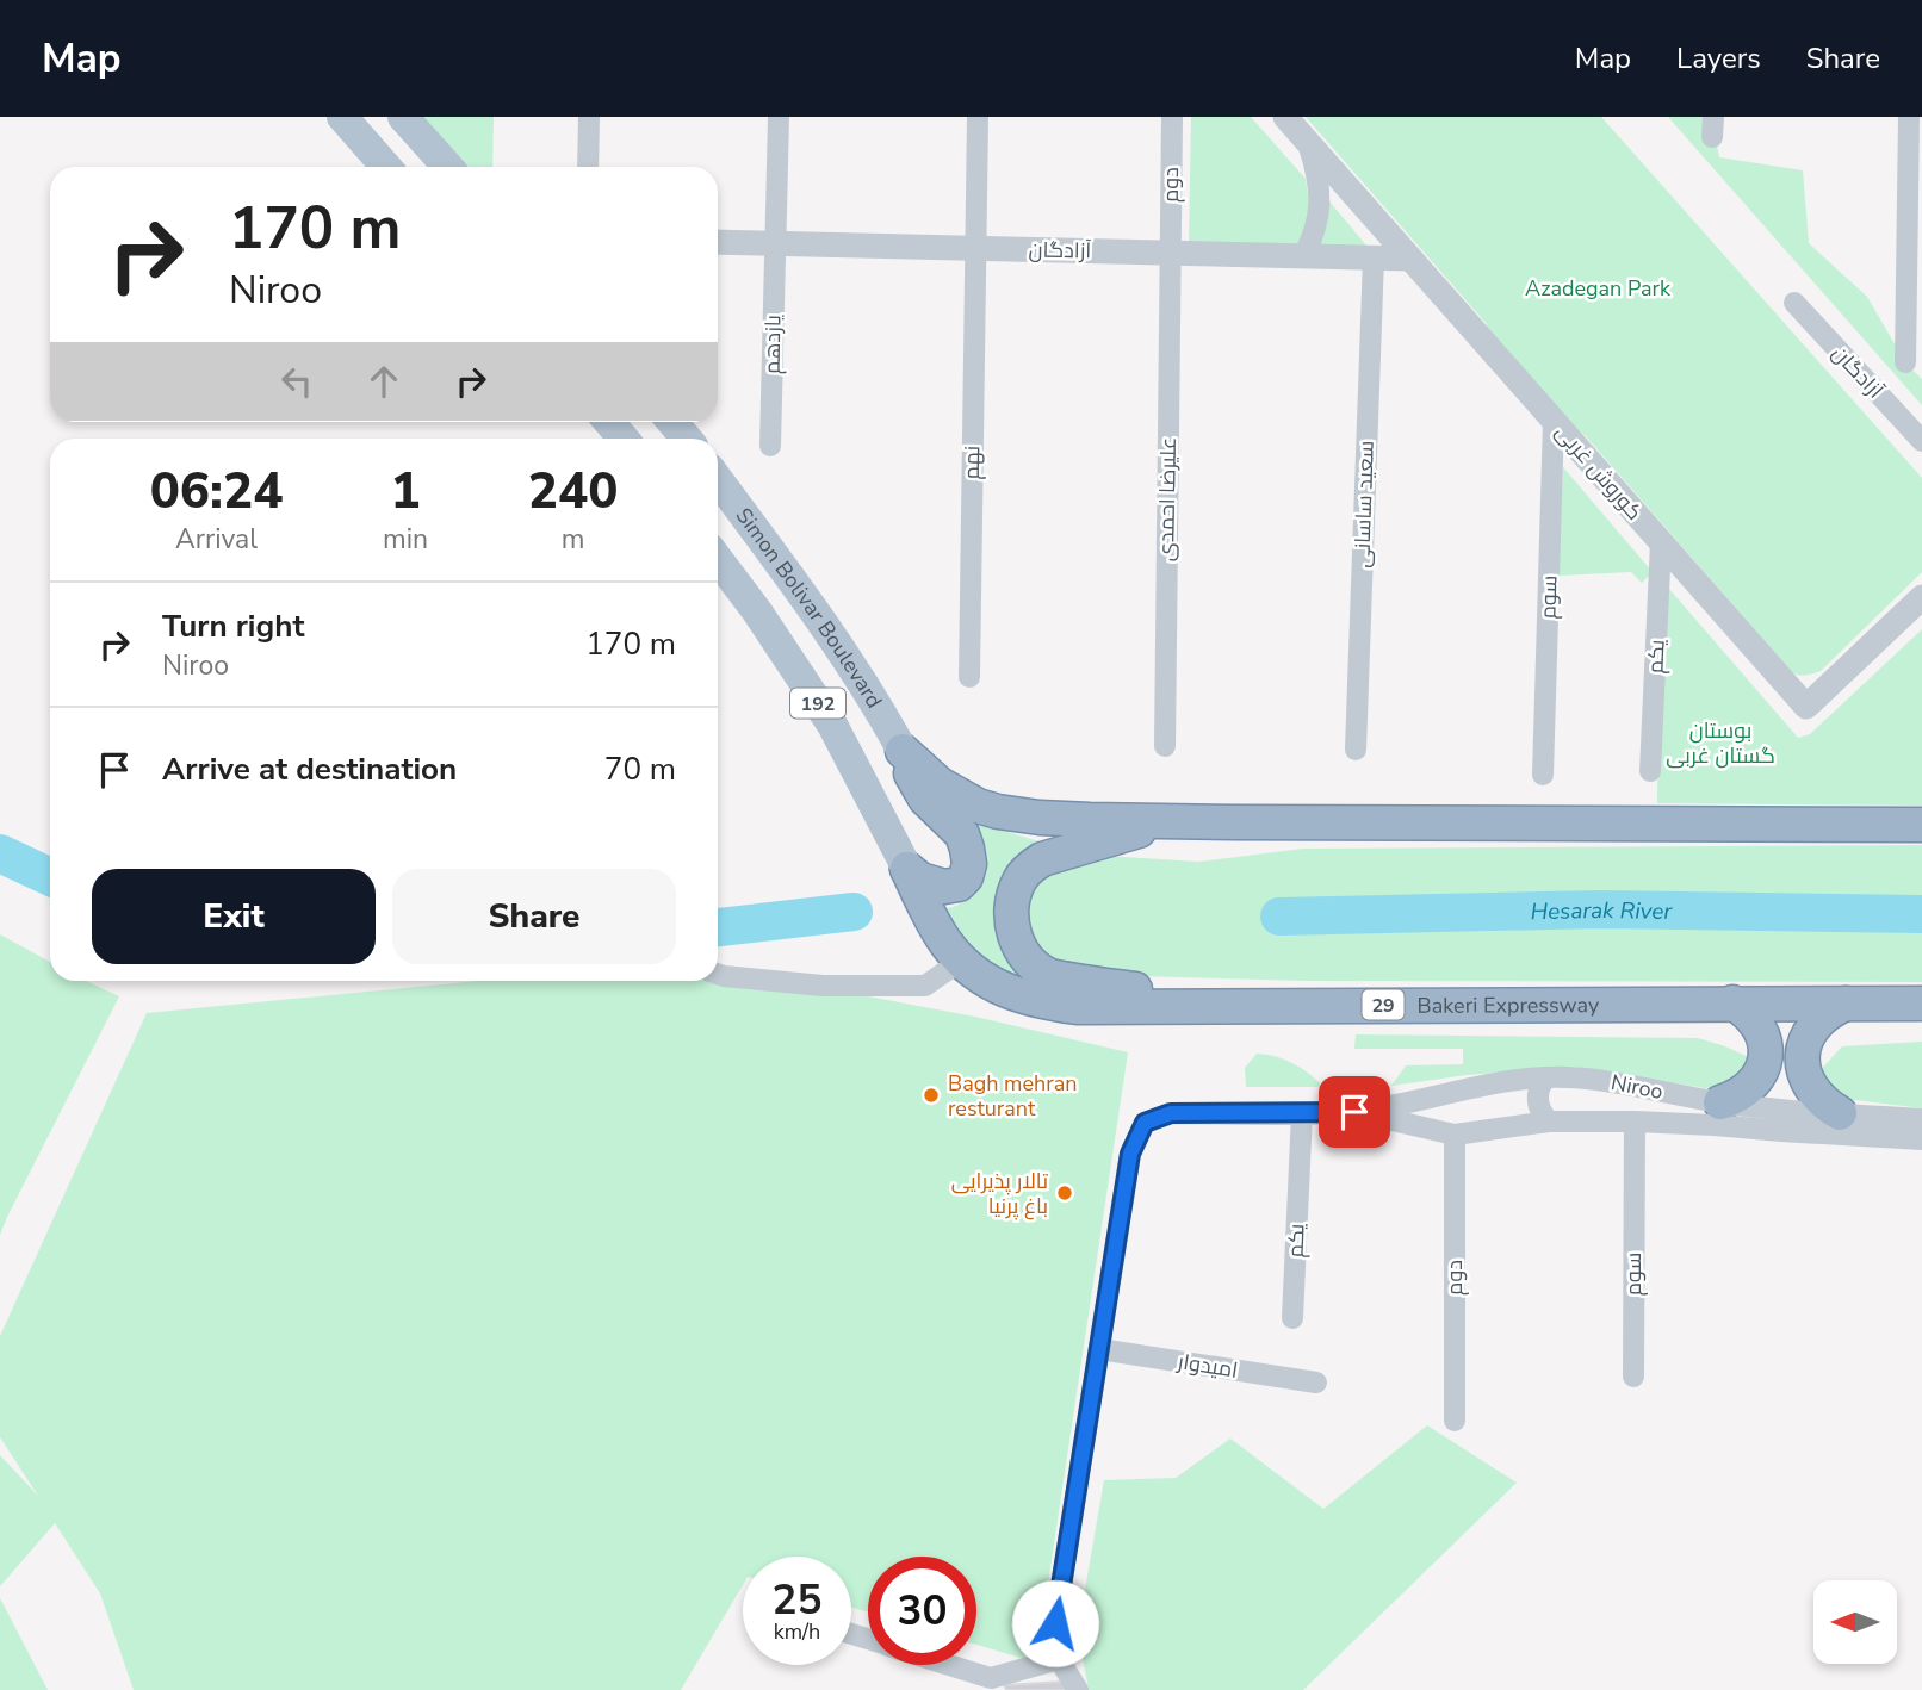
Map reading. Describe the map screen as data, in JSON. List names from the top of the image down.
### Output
{
  "streets": {
    "highway": ["Bakeri Expressway", "29"],
    "main road": ["Simon Bolivar Boulevard", "192"],
    "street": [
      "دوم",
      "آزادگان",
      "یازدهم",
      "نهم",
      "کوروش غربی",
      "علیرضا احمدی",
      "سعید ساسانی",
      "سوم",
      "یکم",
      "Niroo",
      "امیدوار"
    ]
  },
  "crossings": [
    ["دوم", "آزادگان"],
    ["دوم", "علیرضا احمدی"],
    ["دوم", "Niroo"],
    ["آزادگان", "یازدهم"],
    ["آزادگان", "نهم"],
    ["آزادگان", "کوروش غربی"],
    ["آزادگان", "علیرضا احمدی"],
    ["آزادگان", "سعید ساسانی"],
    ["کوروش غربی", "سوم"],
    ["کوروش غربی", "یکم"],
    ["سوم", "Niroo"],
    ["Simon Bolivar Boulevard", "Bakeri Expressway"],
    ["یکم", "Niroo"],
    ["Niroo", "امیدوار"]
  ],
  "water": ["Hesarak River"],
  "parks": ["Azadegan Park", "بوستان گستان غربی"],
  "places": ["Bagh mehran resturant", "تالار پذیرایی باغ پرنیا"],
  "north": "left",
  "page": {
    "header": "Map",
    "nav": ["Map", "Layers", "Share"],
    "turn": ["170 m", "Niroo"],
    "eta": [
      "06:24",
      "Arrival",
      "1",
      "min",
      "240",
      "m"
    ],
    "list": [
      {
        "name": "Turn right",
        "note": "Niroo",
        "value": "170 m"
      },
      {
        "name": "Arrive at destination",
        "value": "70 m"
      }
    ],
    "buttons": ["Exit", "Share"],
    "speed": "25 km/h",
    "limit": "30"
  }
}
